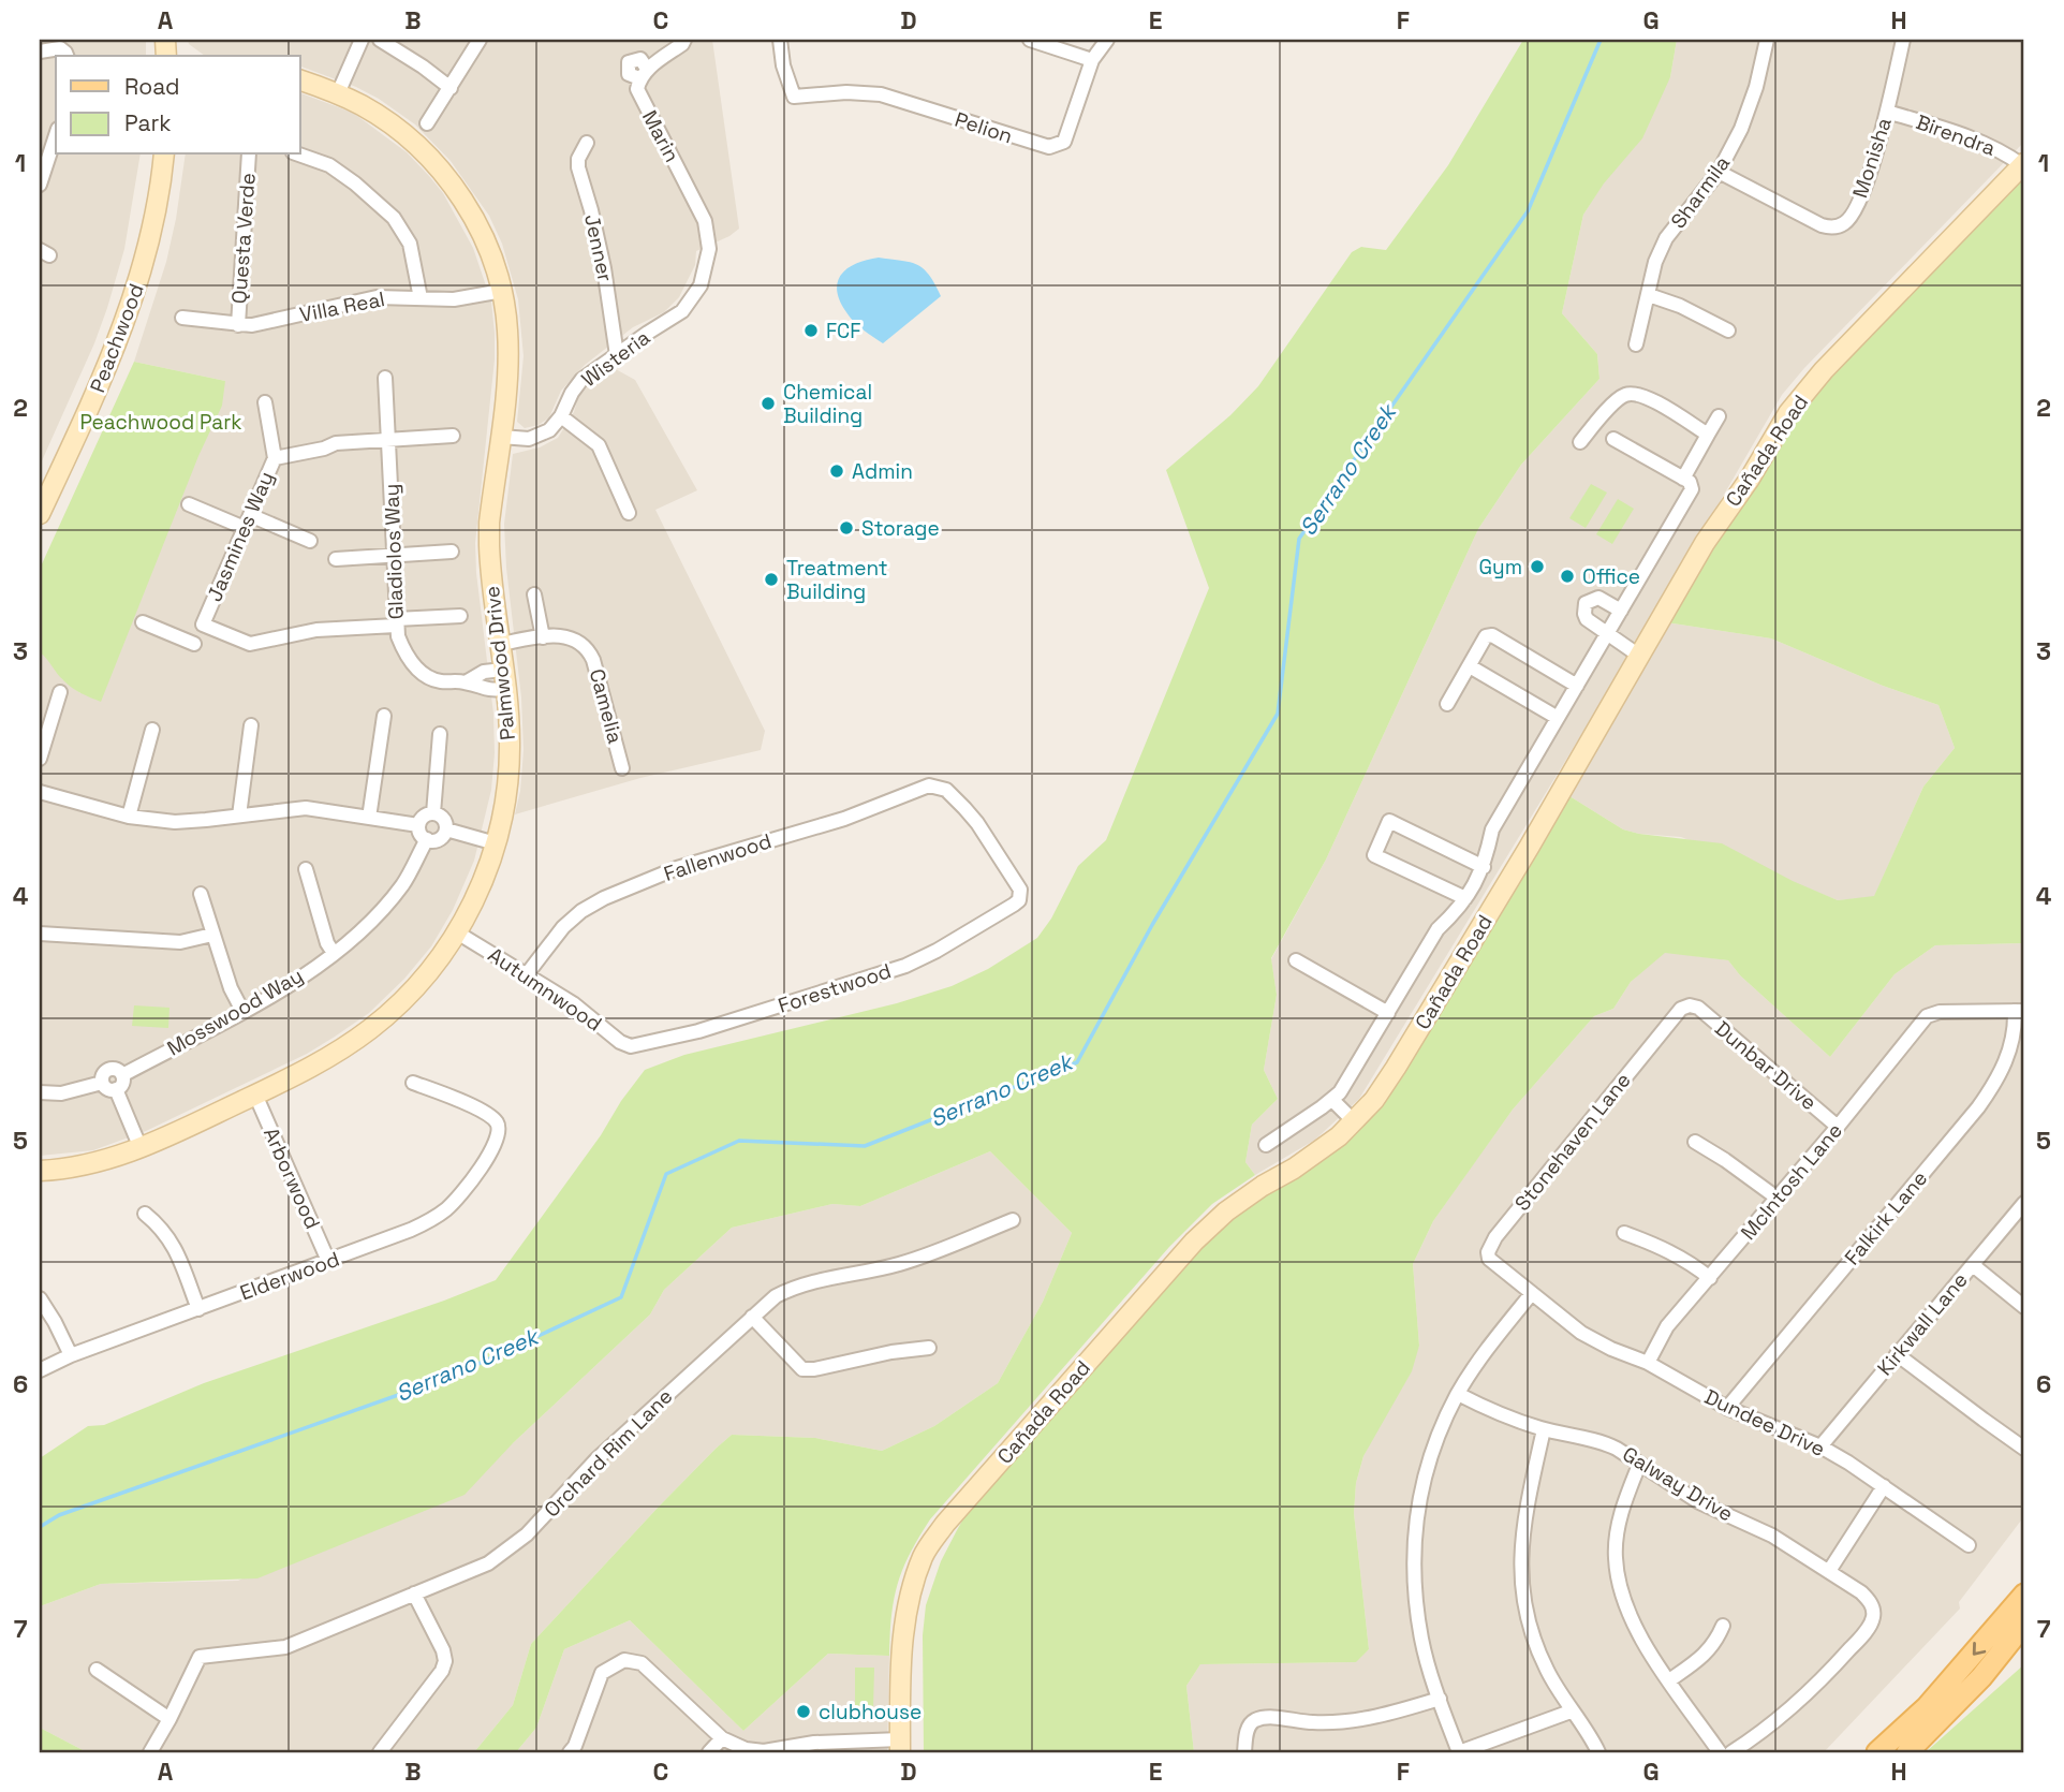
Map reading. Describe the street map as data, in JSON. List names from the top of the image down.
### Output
{
  "streets": {
    "street": [
      "Pelion",
      "Birendra",
      "Marin",
      "Monisha",
      "Sharmila",
      "Questa Verde",
      "Jenner",
      "Villa Real",
      "Peachwood",
      "Wisteria",
      "Cañada Road",
      "Jasmines Way",
      "Gladiolos Way",
      "Palmwood Drive",
      "Camelia",
      "Fallenwood",
      "Forestwood",
      "Autumnwood",
      "Mosswood Way",
      "Dunbar Drive",
      "Stonehaven Lane",
      "Arborwood",
      "McIntosh Lane",
      "Falkirk Lane",
      "Elderwood",
      "Kirkwall Lane",
      "Dundee Drive",
      "Orchard Rim Lane",
      "Galway Drive"
    ]
  },
  "crossings": [
    ["Birendra", "Monisha"],
    ["Birendra", "Cañada Road"],
    ["Marin", "Wisteria"],
    ["Monisha", "Sharmila"],
    ["Questa Verde", "Villa Real"],
    ["Jenner", "Wisteria"],
    ["Villa Real", "Palmwood Drive"],
    ["Wisteria", "Palmwood Drive"],
    ["Jasmines Way", "Gladiolos Way"],
    ["Gladiolos Way", "Palmwood Drive"],
    ["Palmwood Drive", "Camelia"],
    ["Palmwood Drive", "Autumnwood"],
    ["Palmwood Drive", "Arborwood"],
    ["Fallenwood", "Forestwood"],
    ["Fallenwood", "Autumnwood"],
    ["Forestwood", "Autumnwood"],
    ["Dunbar Drive", "Stonehaven Lane"],
    ["Dunbar Drive", "McIntosh Lane"],
    ["Stonehaven Lane", "Dundee Drive"],
    ["Arborwood", "Elderwood"],
    ["McIntosh Lane", "Falkirk Lane"],
    ["McIntosh Lane", "Dundee Drive"],
    ["Falkirk Lane", "Dundee Drive"],
    ["Kirkwall Lane", "Dundee Drive"]
  ],
  "water": ["Serrano Creek"],
  "parks": ["Peachwood Park"],
  "places": [
    "FCF",
    "Chemical Building",
    "Admin",
    "Storage",
    "Gym",
    "Office",
    "Treatment Building",
    "clubhouse"
  ],
  "legend": ["Road", "Park"],
  "grid": {
    "columns": [
      "A",
      "B",
      "C",
      "D",
      "E",
      "F",
      "G",
      "H"
    ],
    "rows": [
      "1",
      "2",
      "3",
      "4",
      "5",
      "6",
      "7"
    ]
  }
}
